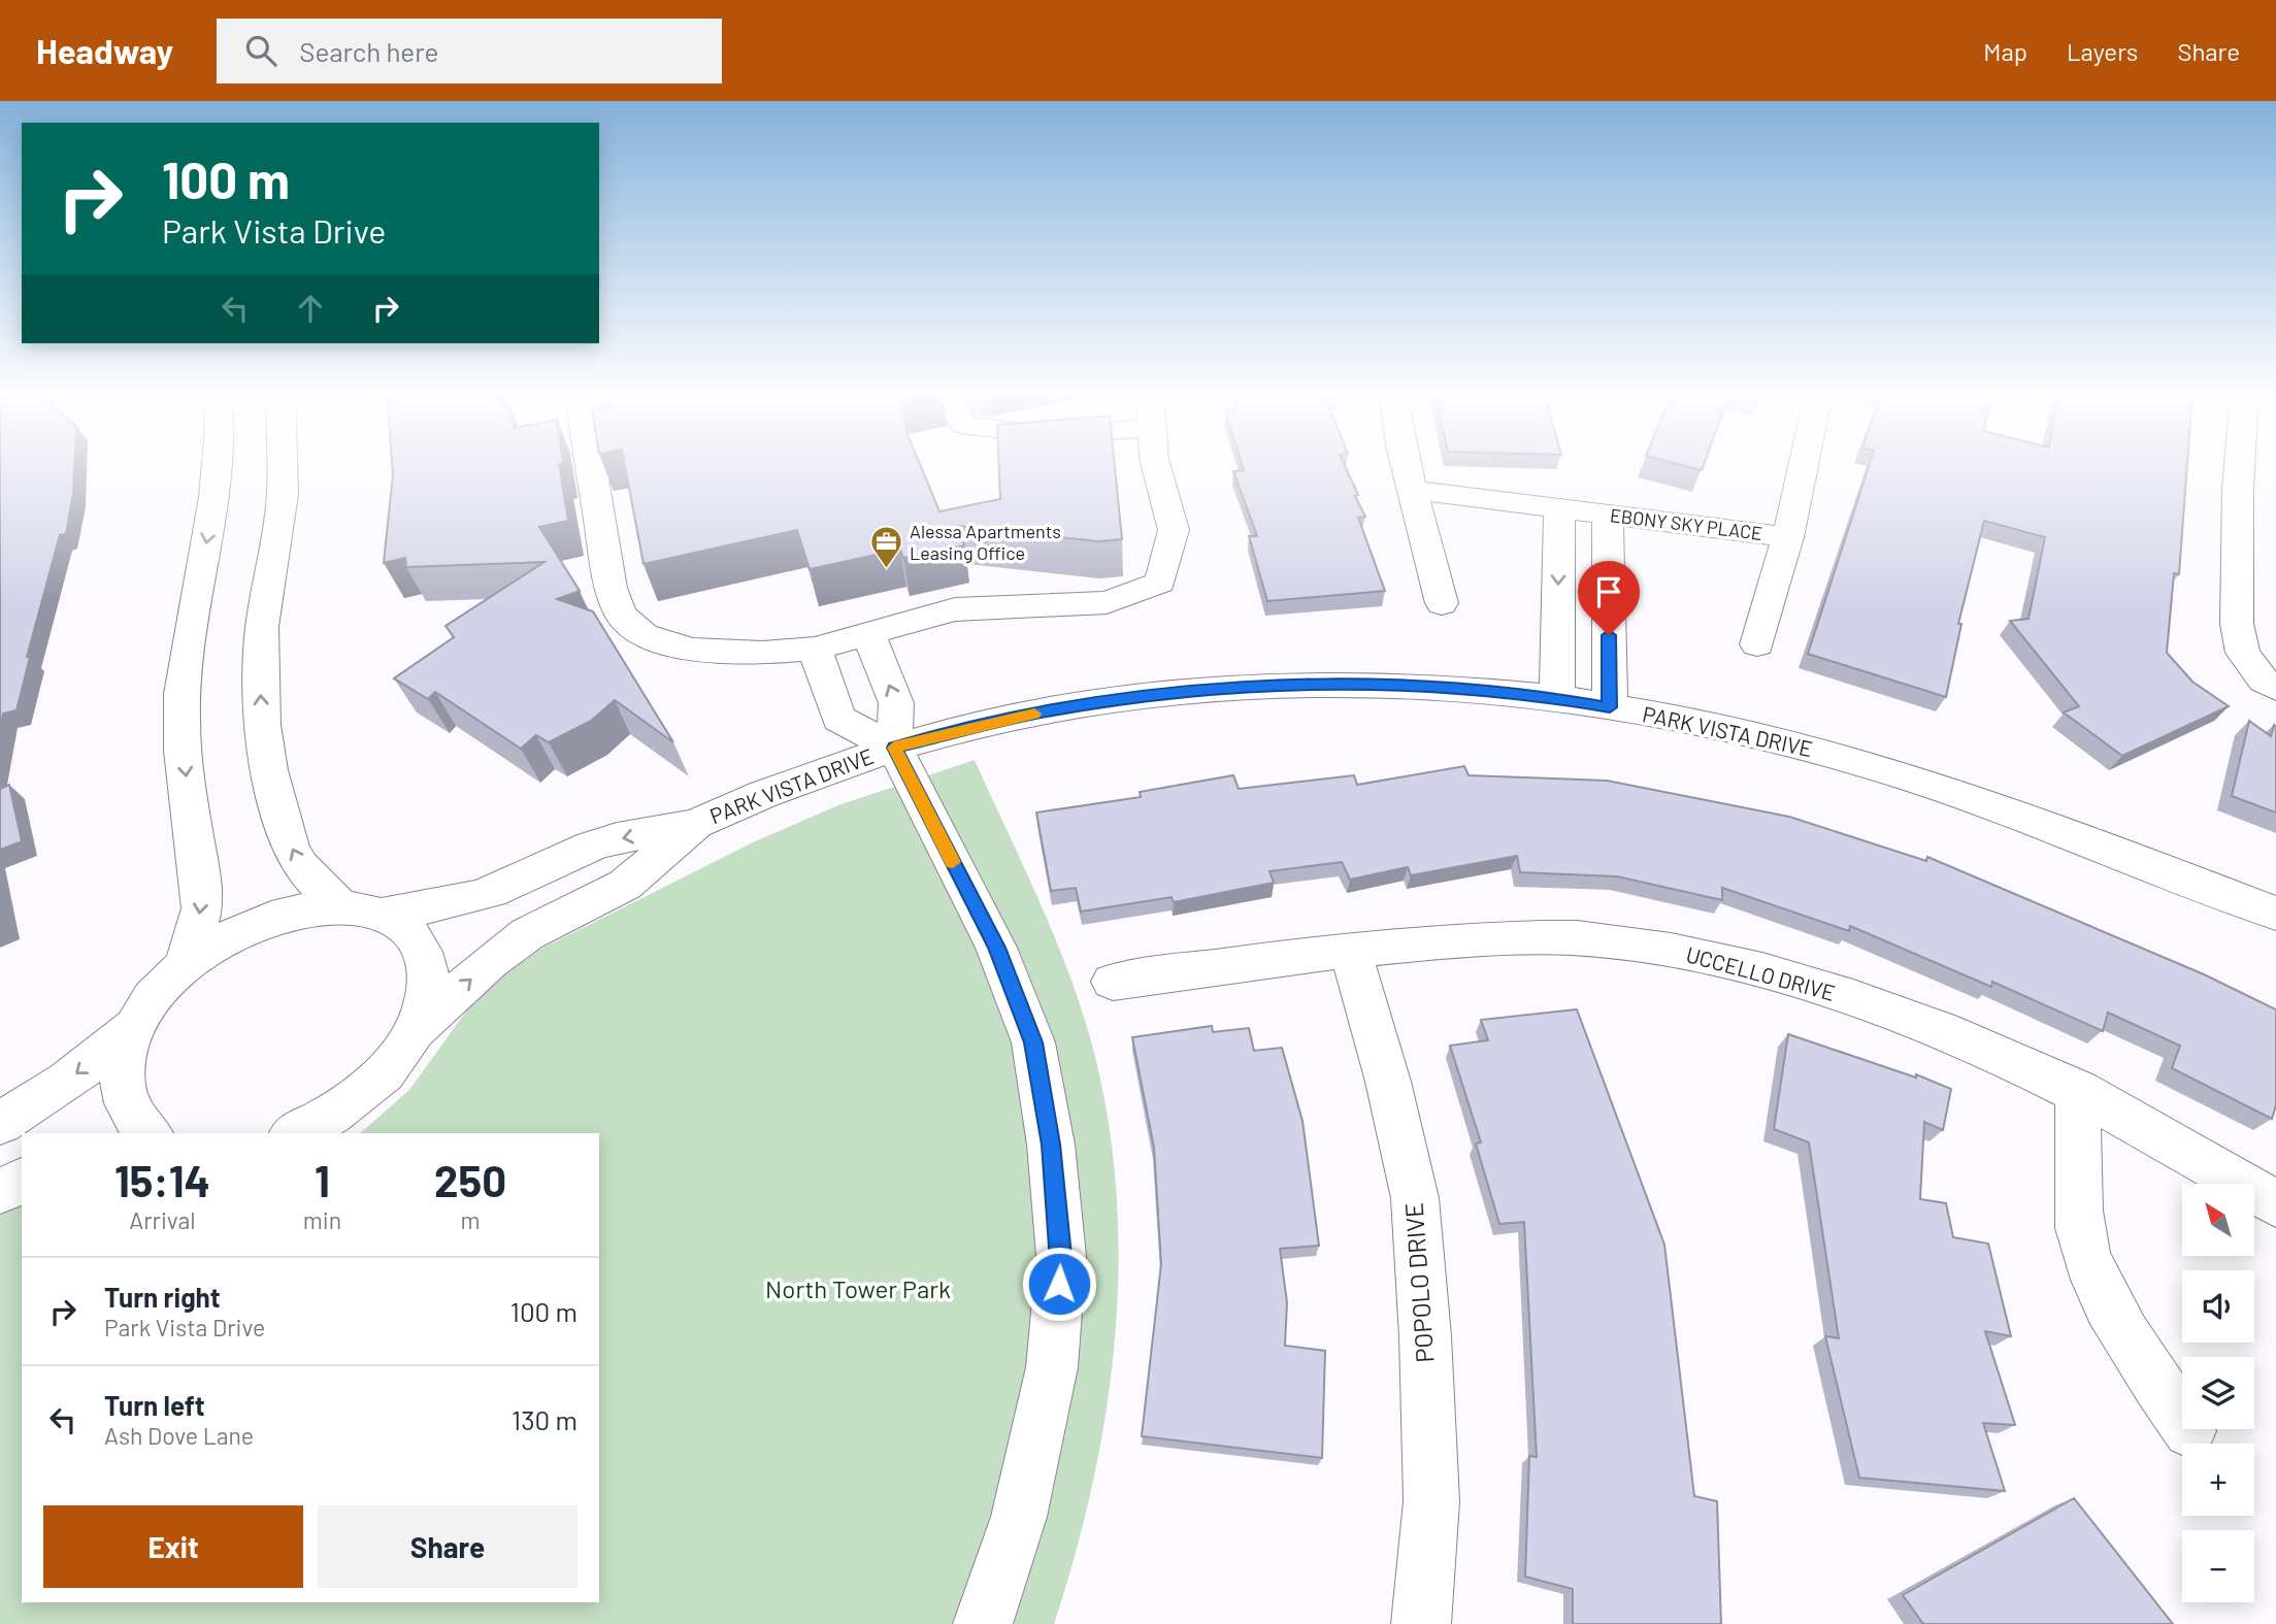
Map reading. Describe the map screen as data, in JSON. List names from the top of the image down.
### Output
{
  "streets": {
    "street": [
      "EBONY SKY PLACE",
      "PARK VISTA DRIVE",
      "UCCELLO DRIVE",
      "POPOLO DRIVE"
    ]
  },
  "crossings": [
    ["UCCELLO DRIVE", "POPOLO DRIVE"]
  ],
  "parks": ["North Tower Park"],
  "places": {
    "office": ["Alessa Apartments Leasing Office"]
  },
  "north": "top left",
  "page": {
    "header": "Headway",
    "search": "Search here",
    "nav": ["Map", "Layers", "Share"],
    "turn": ["100 m", "Park Vista Drive"],
    "eta": [
      "15:14",
      "Arrival",
      "1",
      "min",
      "250",
      "m"
    ],
    "map_buttons": ["+", "−"],
    "list": [
      {
        "name": "Turn right",
        "note": "Park Vista Drive",
        "value": "100 m"
      },
      {
        "name": "Turn left",
        "note": "Ash Dove Lane",
        "value": "130 m"
      }
    ],
    "buttons": ["Exit", "Share"]
  }
}
